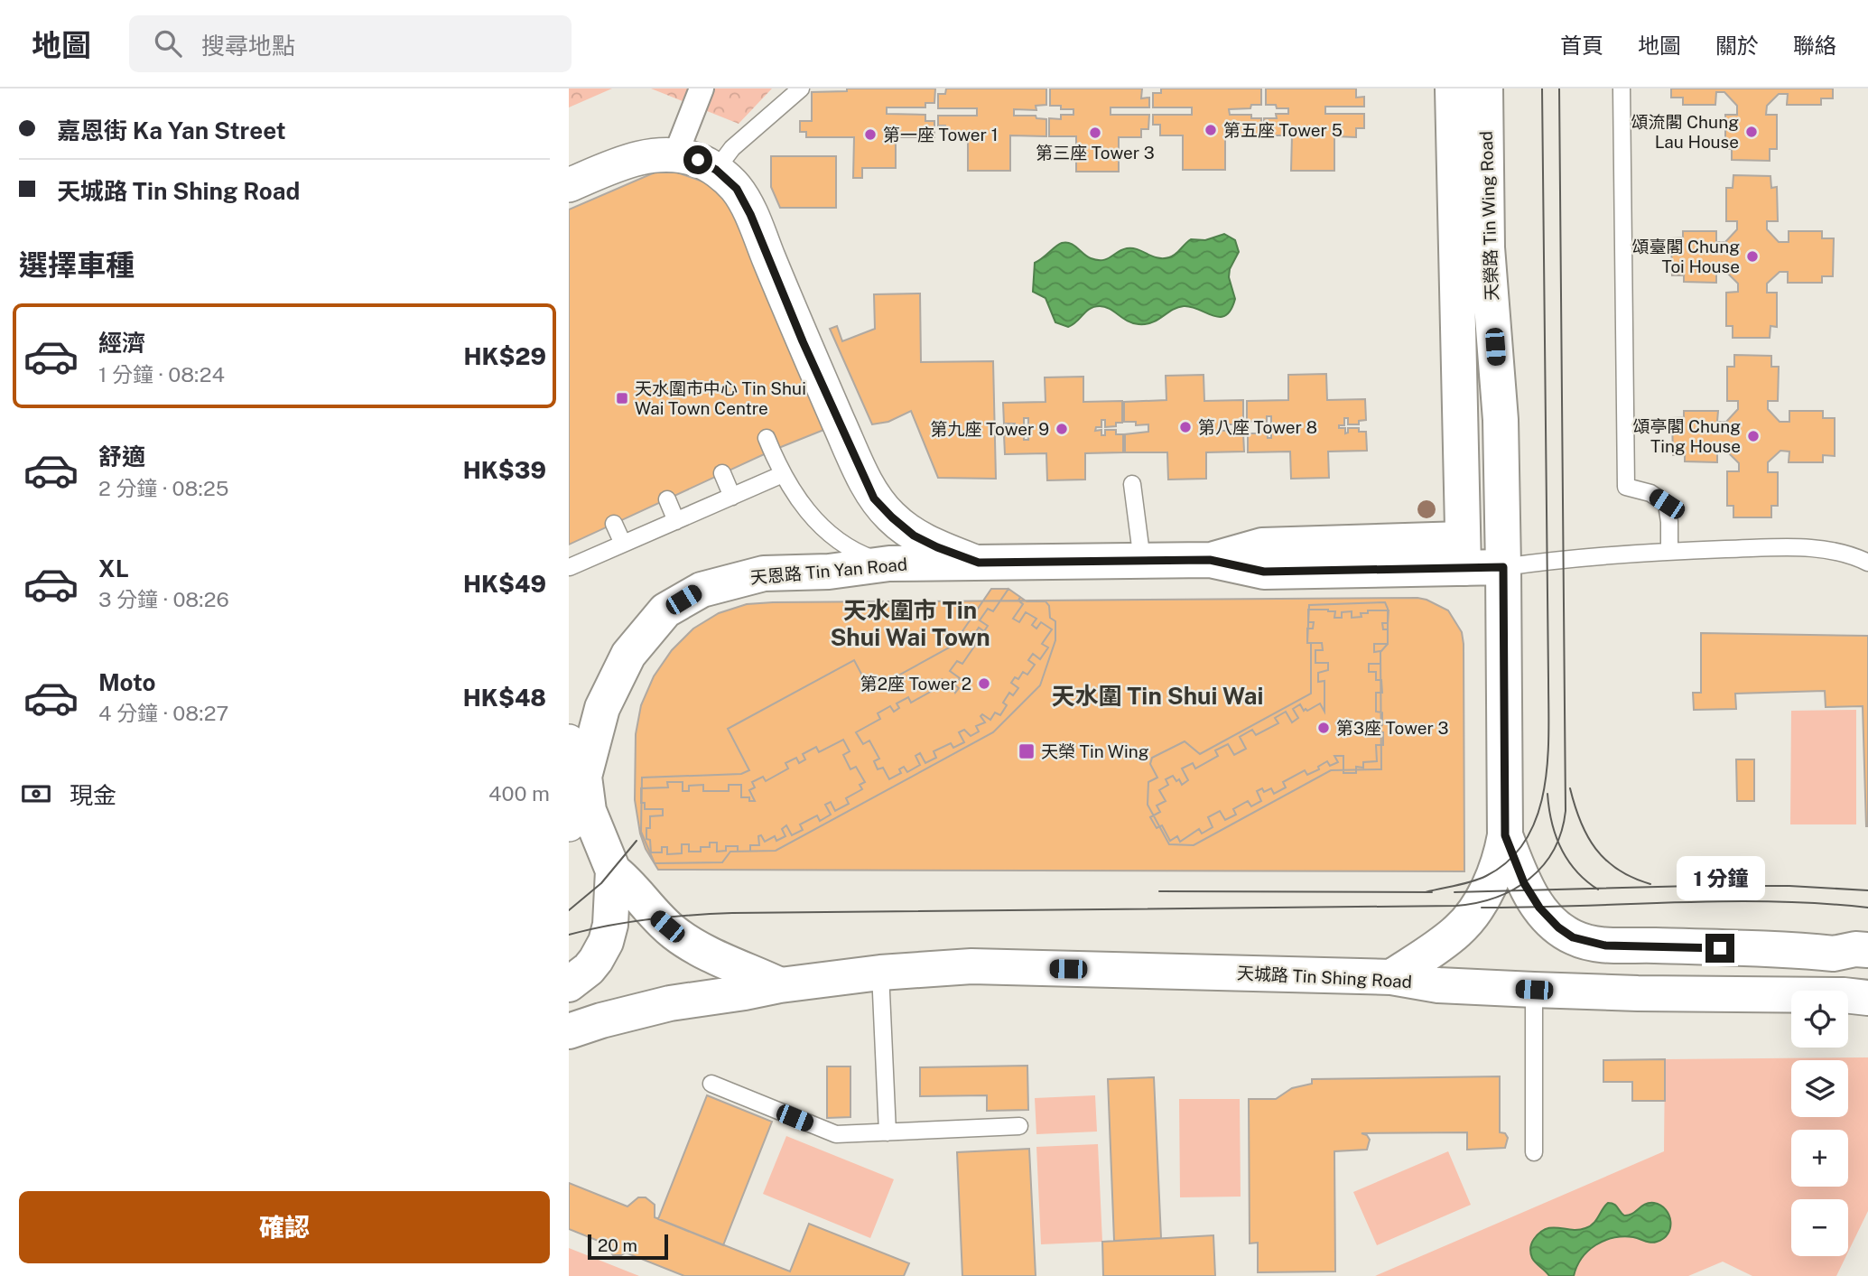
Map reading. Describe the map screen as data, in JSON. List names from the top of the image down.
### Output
{
  "streets": {
    "main road": ["天榮路 Tin Wing Road", "天恩路 Tin Yan Road", "天城路 Tin Shing Road"]
  },
  "crossings": [
    ["天榮路 Tin Wing Road", "天恩路 Tin Yan Road"],
    ["天榮路 Tin Wing Road", "天城路 Tin Shing Road"]
  ],
  "districts": ["天水圍市 Tin Shui Wai Town", "天水圍 Tin Shui Wai"],
  "places": {
    "other": [
      "第五座 Tower 5",
      "頌流閣 Chung Lau House",
      "第三座 Tower 3",
      "第一座 Tower 1",
      "頌臺閣 Chung Toi House",
      "第八座 Tower 8",
      "第九座 Tower 9",
      "頌亭閣 Chung Ting House",
      "第2座 Tower 2",
      "第3座 Tower 3"
    ],
    "transit": ["天水圍市中心 Tin Shui Wai Town Centre", "天榮 Tin Wing"]
  },
  "scale_bar": "20 m",
  "page": {
    "header": "地圖",
    "search": "搜尋地點",
    "nav": [
      "首頁",
      "地圖",
      "關於",
      "聯絡"
    ],
    "banner": ["嘉恩街 Ka Yan Street", "天城路 Tin Shing Road"],
    "heading": "選擇車種",
    "list": [
      {
        "name": "經濟",
        "note": "1 分鐘 · 08:24",
        "value": "HK$29"
      },
      {
        "name": "舒適",
        "note": "2 分鐘 · 08:25",
        "value": "HK$39"
      },
      {
        "name": "XL",
        "note": "3 分鐘 · 08:26",
        "value": "HK$49"
      },
      {
        "name": "Moto",
        "note": "4 分鐘 · 08:27",
        "value": "HK$48"
      }
    ],
    "pay": ["現金", "400 m"],
    "bubble": "1 分鐘",
    "map_buttons": ["+", "−"],
    "buttons": "確認",
    "scale": "20 m"
  }
}
